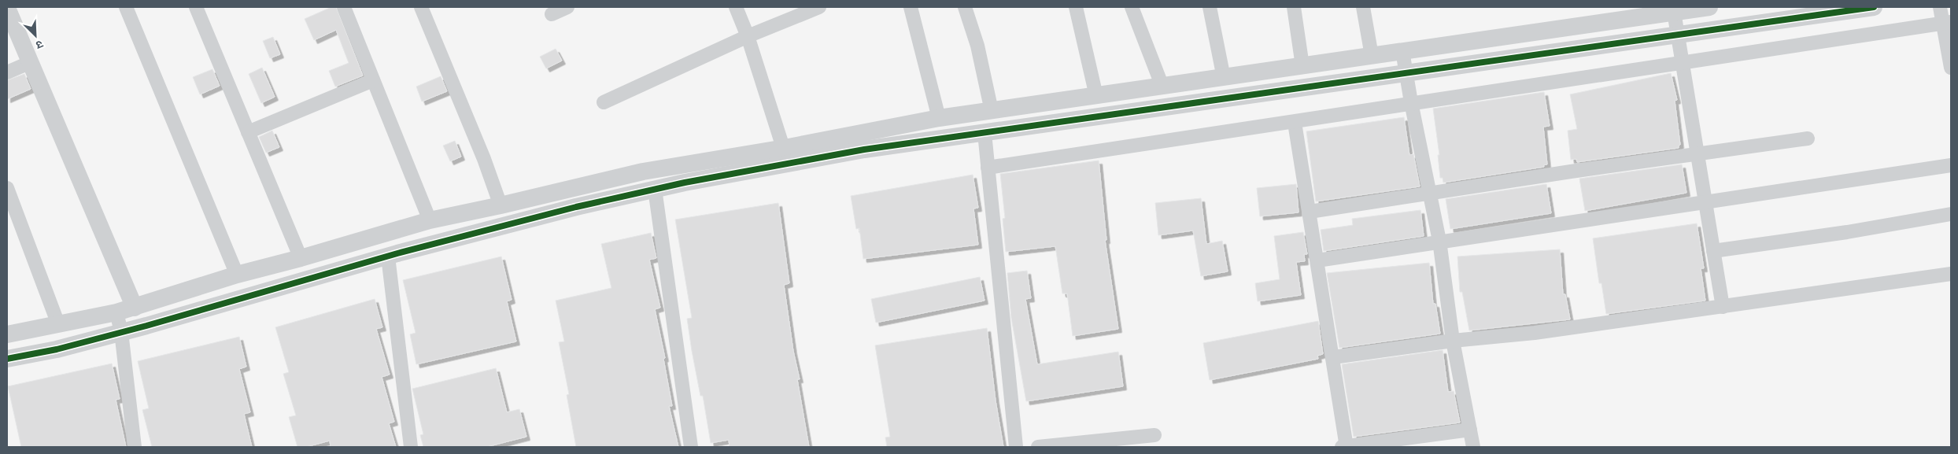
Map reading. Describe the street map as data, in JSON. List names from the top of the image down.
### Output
{
  "north": "bottom right"
}
